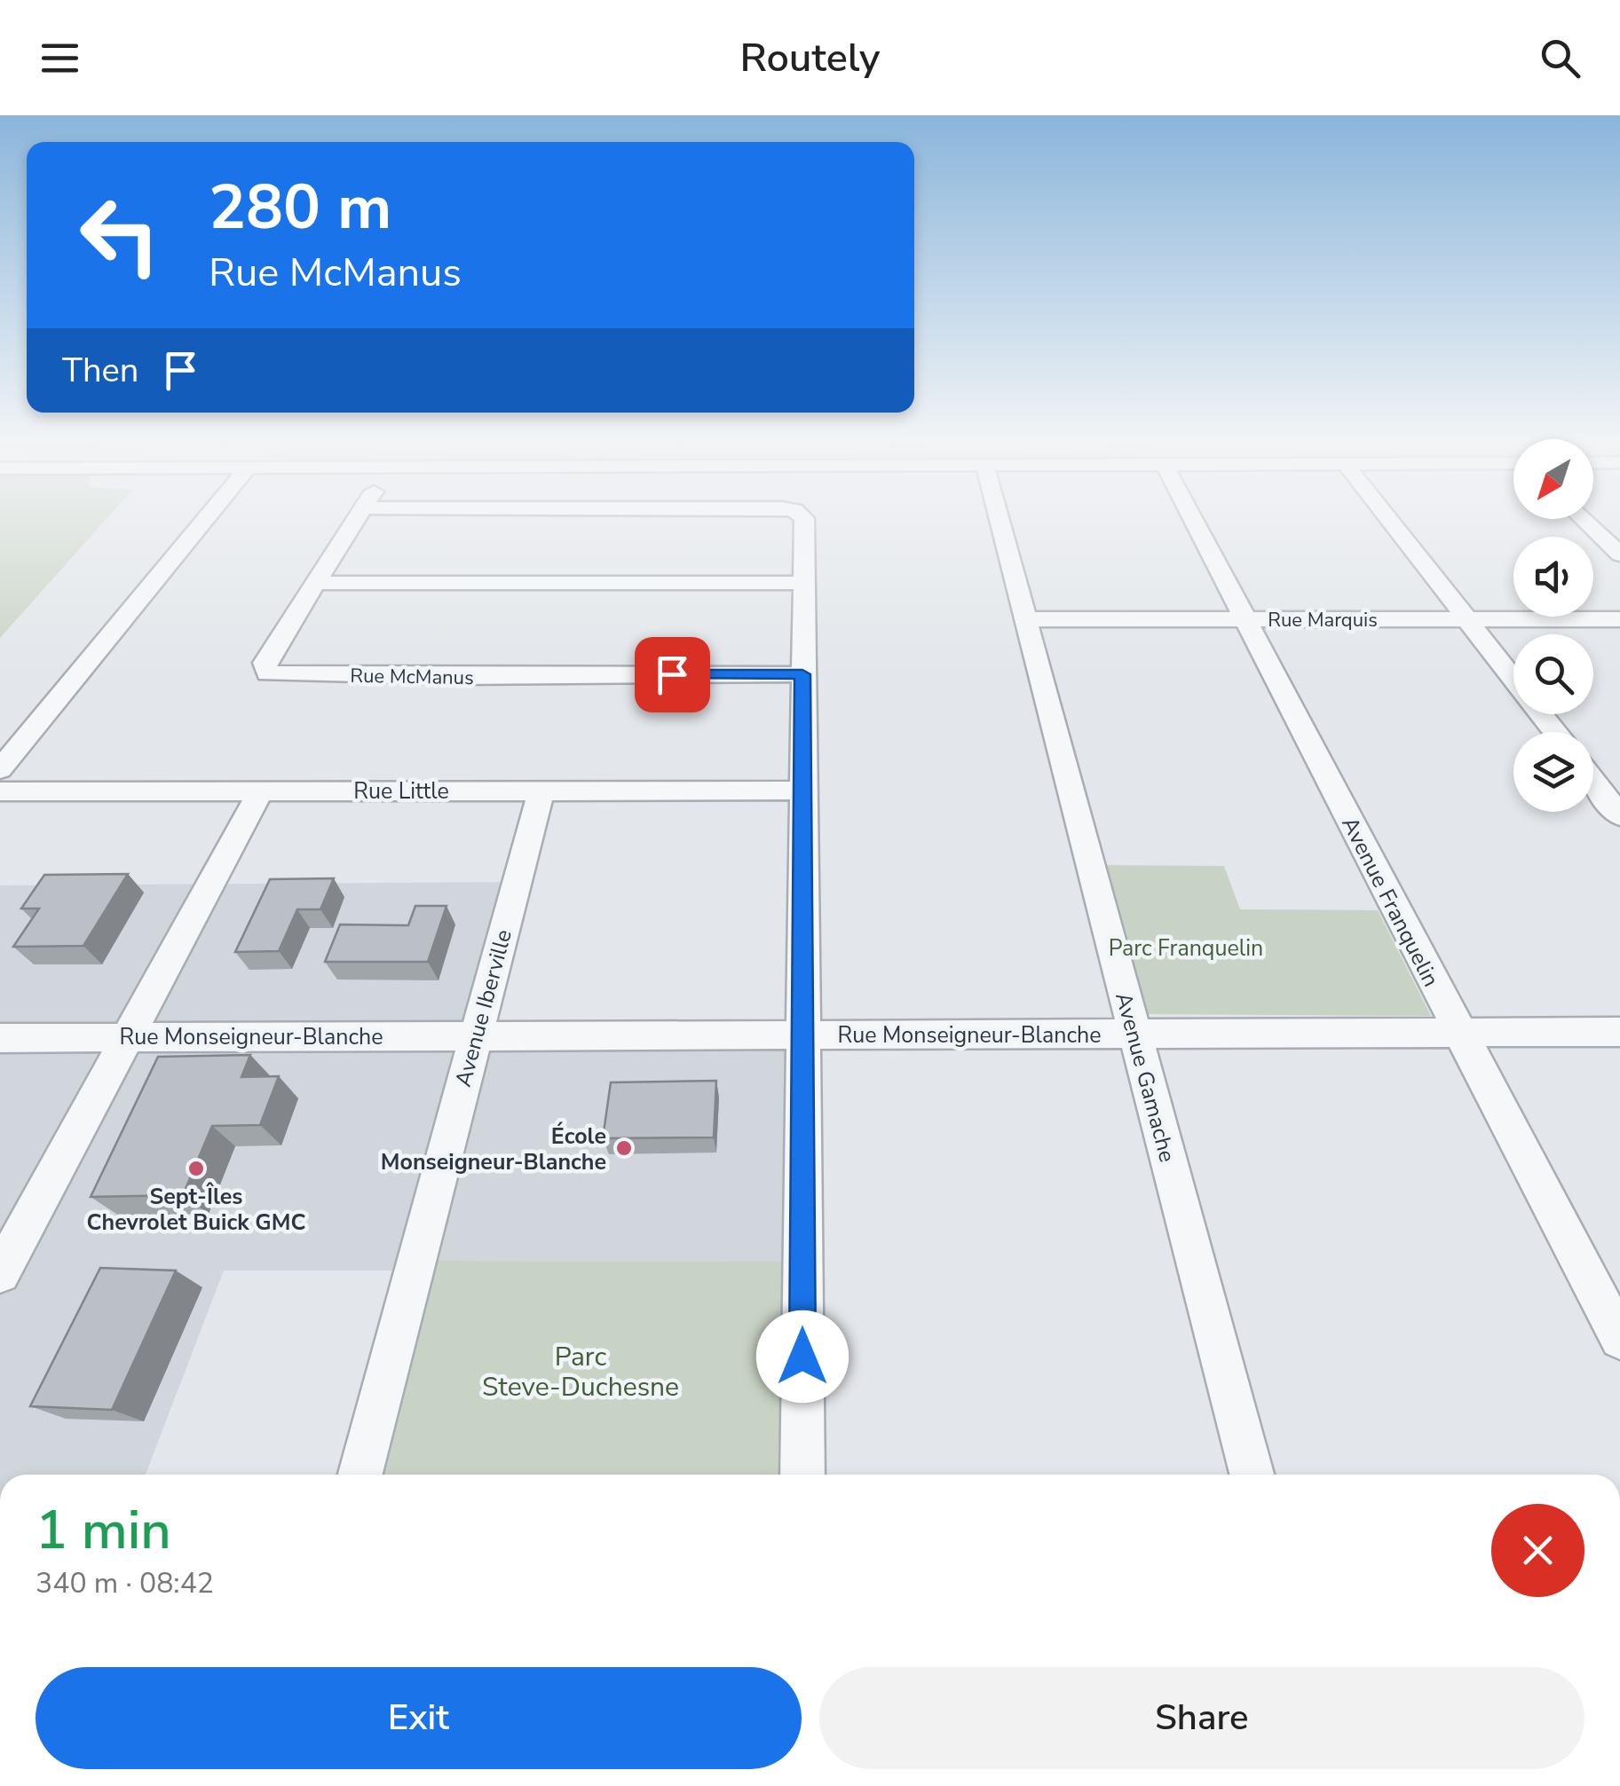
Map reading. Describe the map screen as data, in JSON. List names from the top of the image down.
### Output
{
  "streets": {
    "street": [
      "Rue Marquis",
      "Rue McManus",
      "Rue Little",
      "Avenue Franquelin",
      "Avenue Iberville",
      "Rue Monseigneur-Blanche",
      "Avenue Gamache"
    ]
  },
  "crossings": [
    ["Rue Marquis", "Avenue Franquelin"],
    ["Rue Marquis", "Avenue Gamache"],
    ["Rue Little", "Avenue Iberville"],
    ["Avenue Franquelin", "Rue Monseigneur-Blanche"],
    ["Avenue Iberville", "Rue Monseigneur-Blanche"],
    ["Rue Monseigneur-Blanche", "Avenue Gamache"]
  ],
  "parks": ["Parc Franquelin", "Parc Steve-Duchesne"],
  "places": ["École Monseigneur-Blanche", "Sept-Îles Chevrolet Buick GMC"],
  "north": "bottom left",
  "page": {
    "header": "Routely",
    "turn": ["280 m", "Rue McManus"],
    "then": "Then",
    "heading": ["1 min", "340 m · 08:42"],
    "buttons": ["Exit", "Share"]
  }
}
